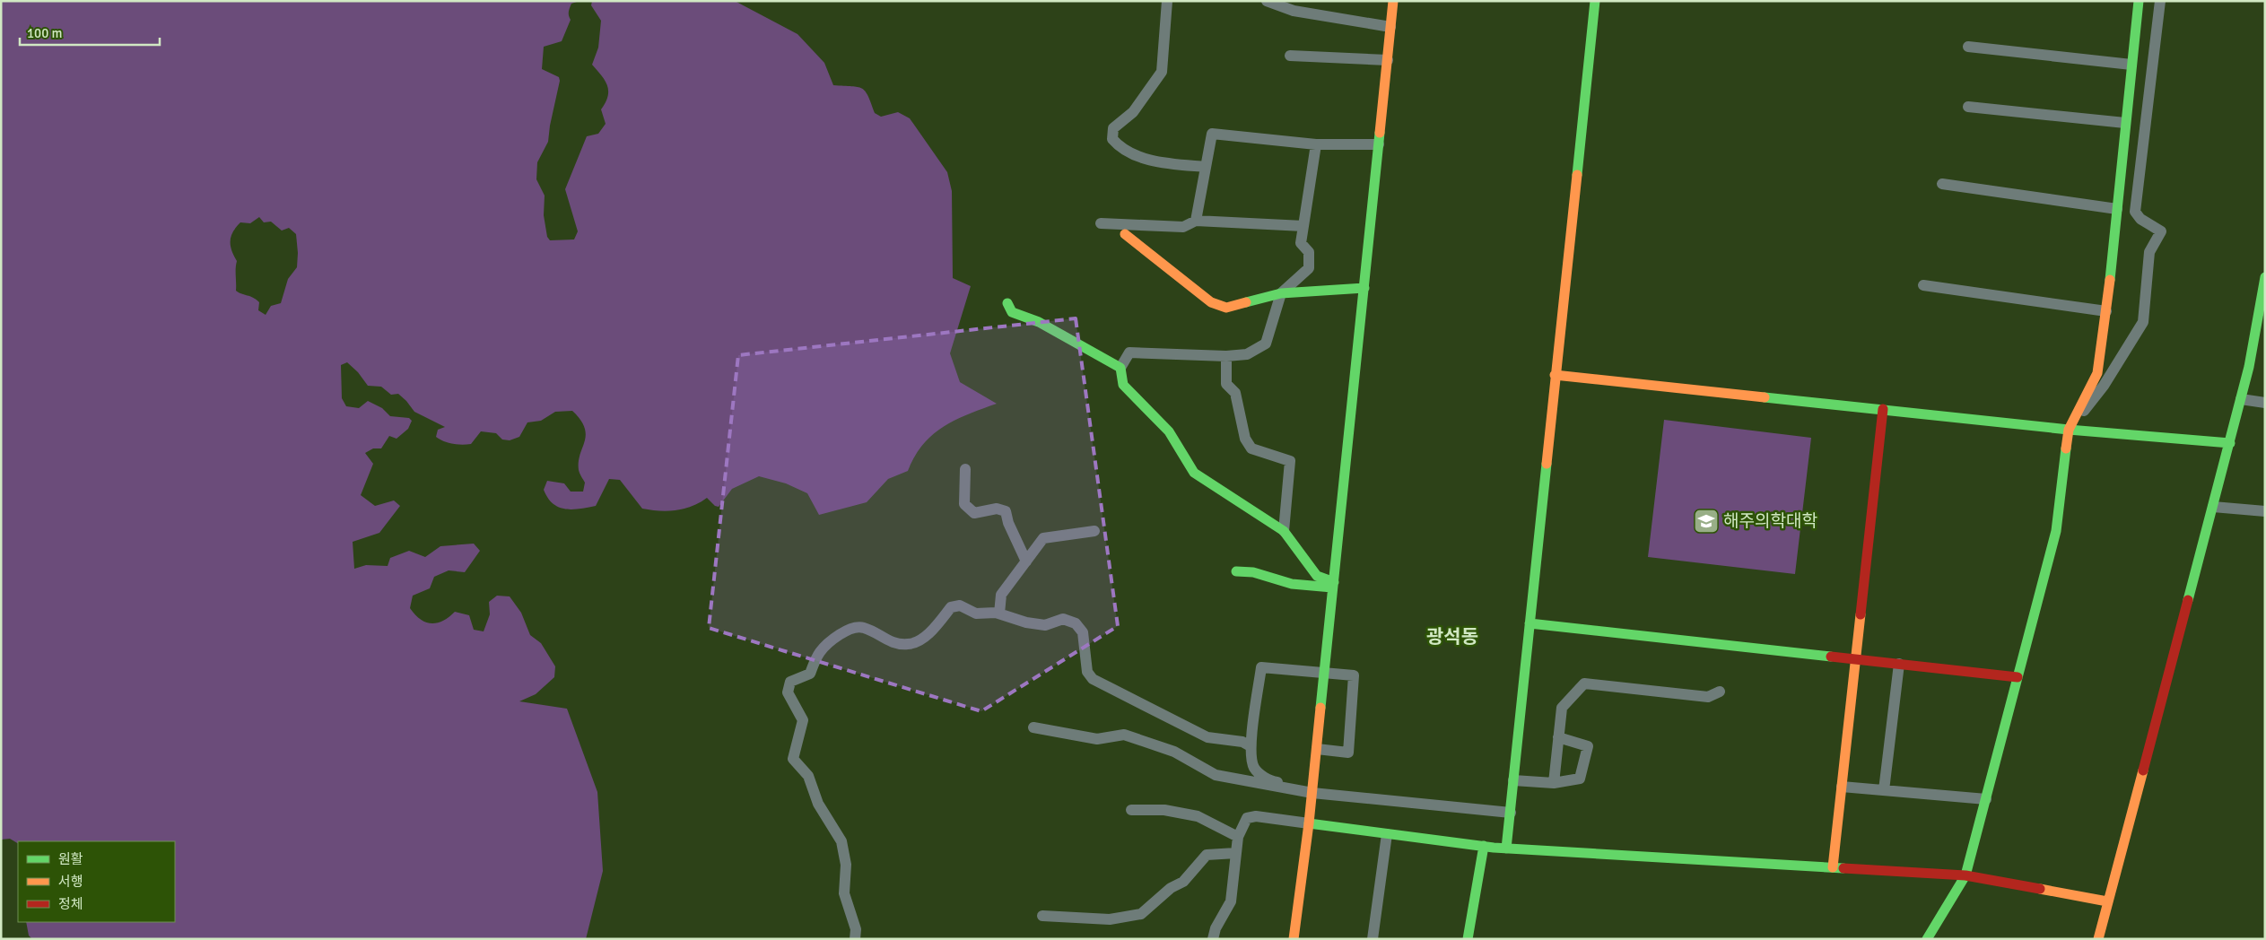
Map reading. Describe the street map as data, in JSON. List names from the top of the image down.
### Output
{
  "districts": ["광석동"],
  "places": {
    "school or university": ["해주의학대학"]
  },
  "legend": ["원활", "서행", "정체"],
  "scale_bar": "100 m"
}
